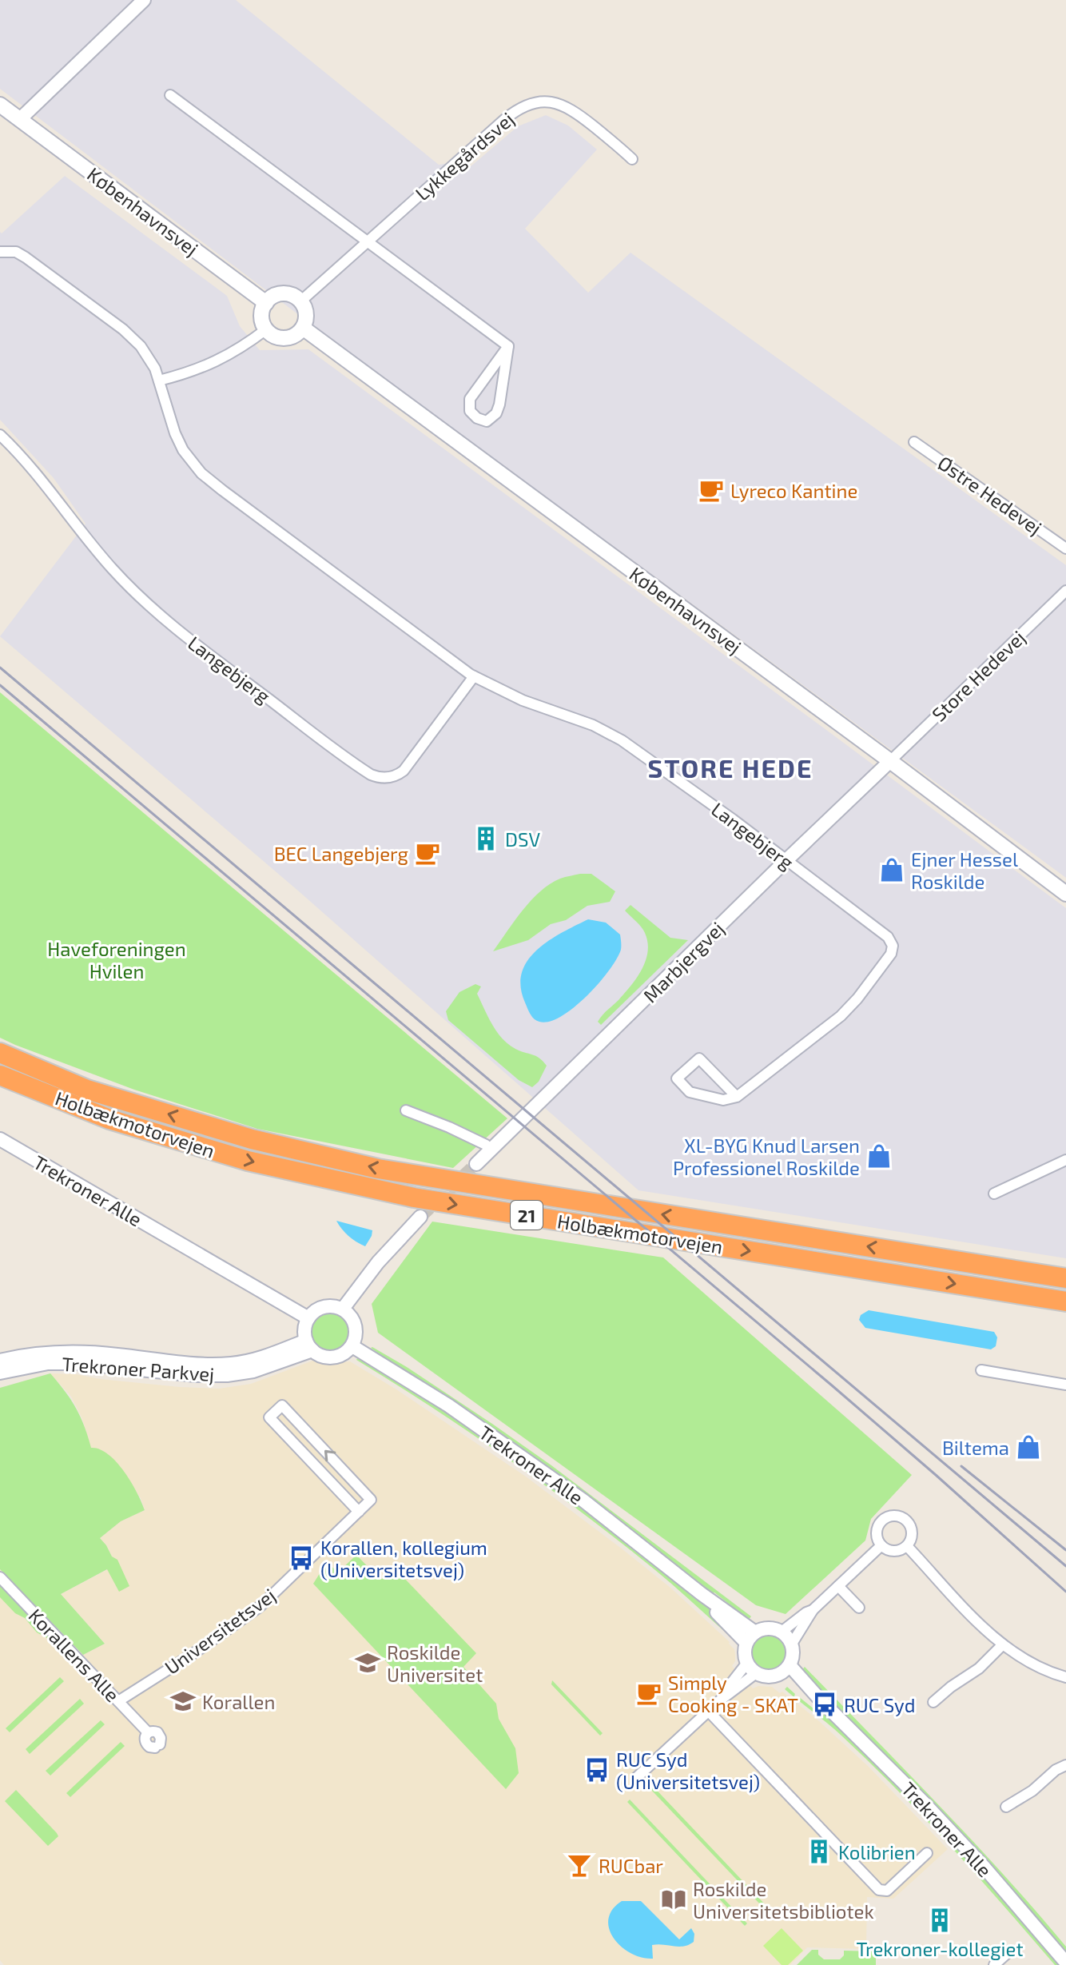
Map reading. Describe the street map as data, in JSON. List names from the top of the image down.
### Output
{
  "streets": {
    "highway": ["Holbækmotorvejen", "21"],
    "main road": ["Københavnsvej"],
    "street": [
      "Lykkegårdsvej",
      "Østre Hedevej",
      "Langebjerg",
      "Store Hedevej",
      "Marbjergvej",
      "Trekroner Alle",
      "Trekroner Parkvej",
      "Universitetsvej",
      "Korallens Alle"
    ]
  },
  "crossings": [
    ["Lykkegårdsvej", "Københavnsvej"],
    ["Københavnsvej", "Store Hedevej"],
    ["Københavnsvej", "Marbjergvej"],
    ["Langebjerg", "Marbjergvej"],
    ["Store Hedevej", "Marbjergvej"],
    ["Trekroner Alle", "Trekroner Parkvej"],
    ["Universitetsvej", "Korallens Alle"]
  ],
  "districts": ["STORE HEDE"],
  "parks": ["Haveforeningen Hvilen"],
  "places": {
    "cafe": ["Lyreco Kantine", "BEC Langebjerg", "Simply Cooking - SKAT"],
    "building": ["DSV", "Kolibrien", "Trekroner-kollegiet"],
    "shop": ["Ejner Hessel Roskilde", "XL-BYG Knud Larsen Professionel Roskilde", "Biltema"],
    "bus stop": ["Korallen, kollegium (Universitetsvej)", "RUC Syd", "RUC Syd (Universitetsvej)"],
    "school or university": ["Roskilde Universitet", "Korallen"],
    "bar": ["RUCbar"],
    "library": ["Roskilde Universitetsbibliotek"]
  }
}
